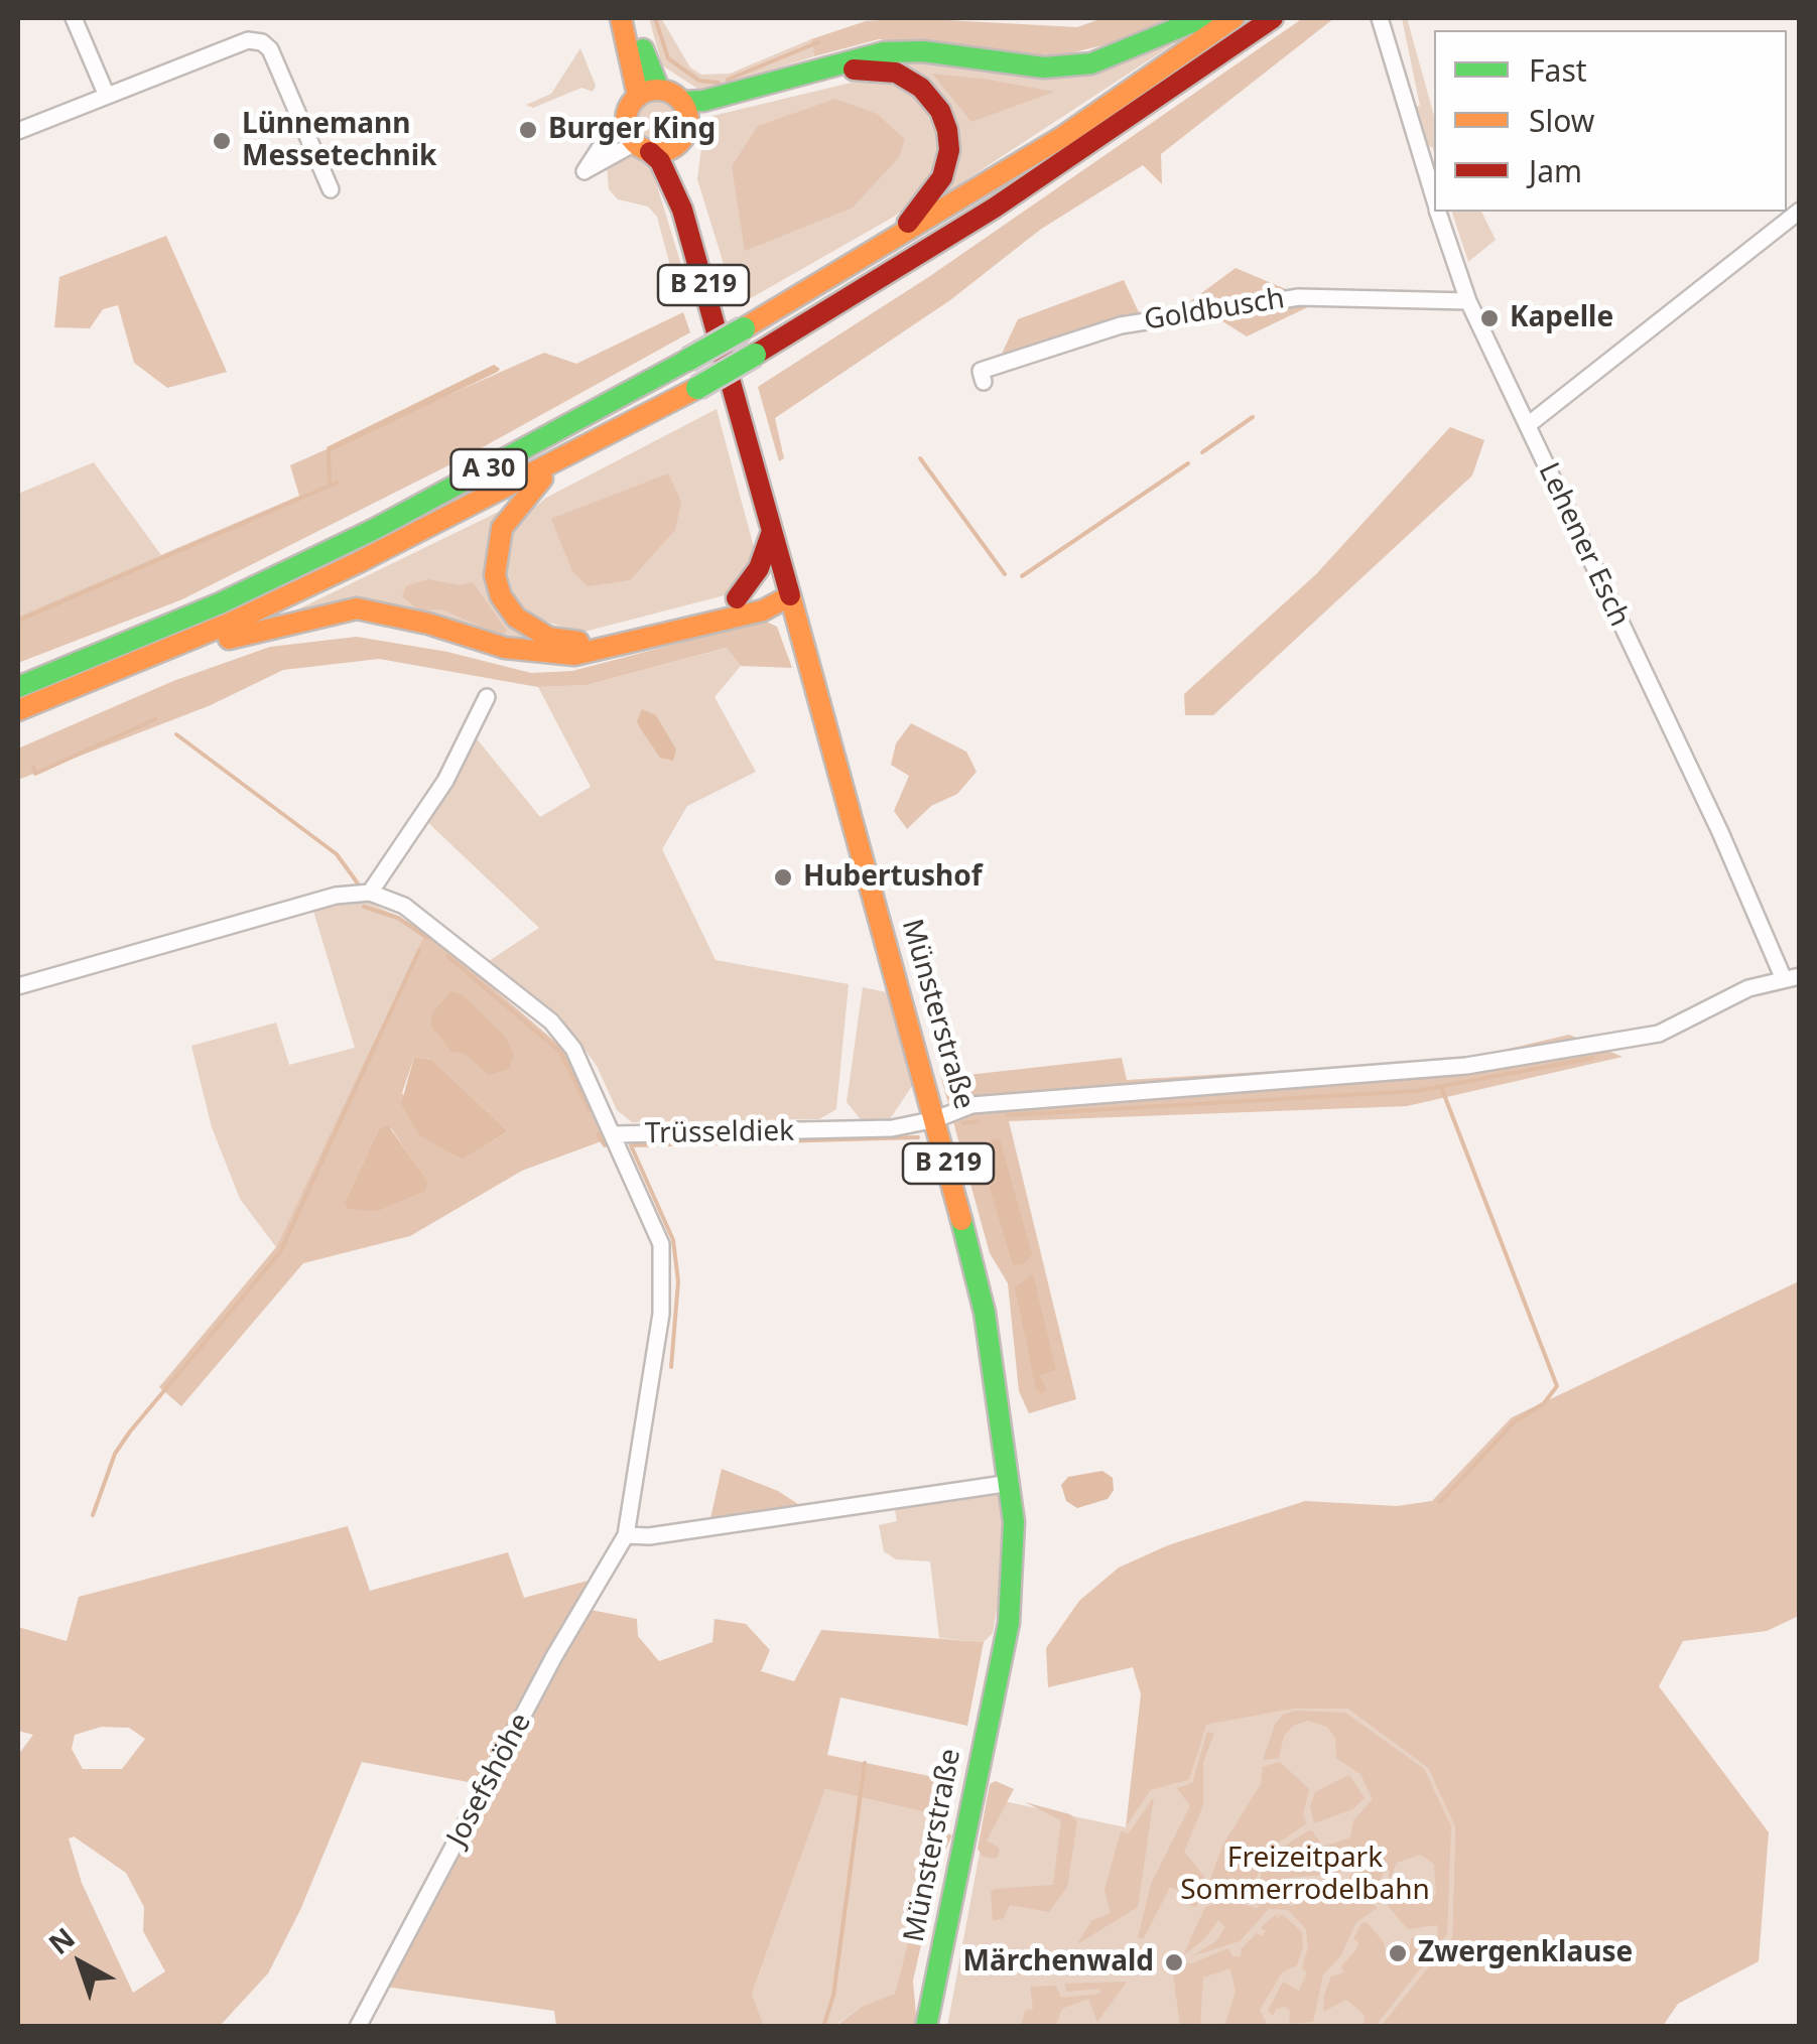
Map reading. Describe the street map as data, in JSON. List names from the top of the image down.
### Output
{
  "streets": {
    "main road": ["B 219", "A 30", "Münsterstraße"],
    "street": [
      "Goldbusch",
      "Lehener Esch",
      "Trüsseldiek",
      "Josefshöhe"
    ]
  },
  "crossings": [
    ["Goldbusch", "Lehener Esch"],
    ["Lehener Esch", "Münsterstraße"],
    ["Lehener Esch", "Trüsseldiek"],
    ["Münsterstraße", "Trüsseldiek"],
    ["Trüsseldiek", "Josefshöhe"]
  ],
  "parks": ["Freizeitpark Sommerrodelbahn"],
  "places": [
    "Burger King",
    "Lünnemann Messetechnik",
    "Kapelle",
    "Hubertushof",
    "Zwergenklause",
    "Märchenwald"
  ],
  "legend": ["Fast", "Slow", "Jam"],
  "north": "top left"
}
